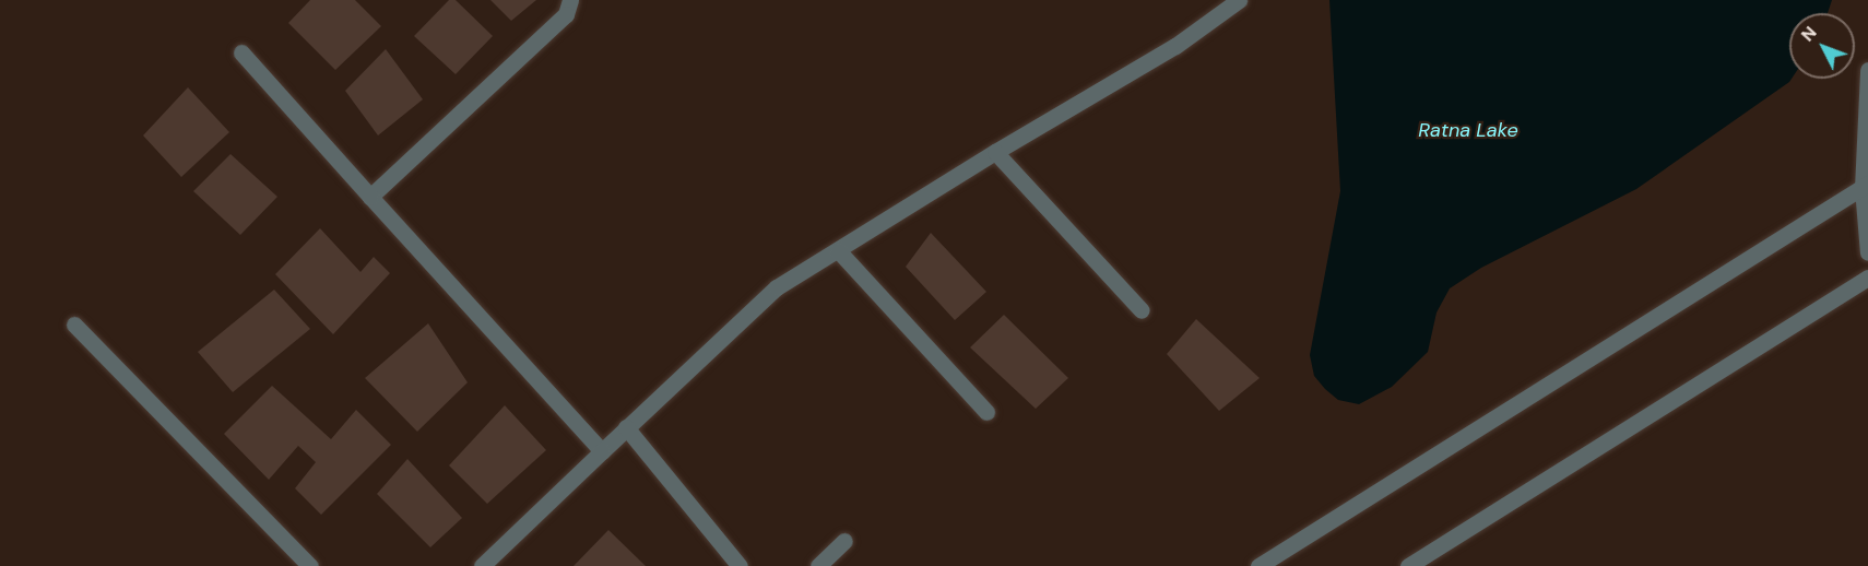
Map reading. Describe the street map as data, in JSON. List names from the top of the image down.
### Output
{
  "water": ["Ratna Lake"],
  "north": "top left"
}
